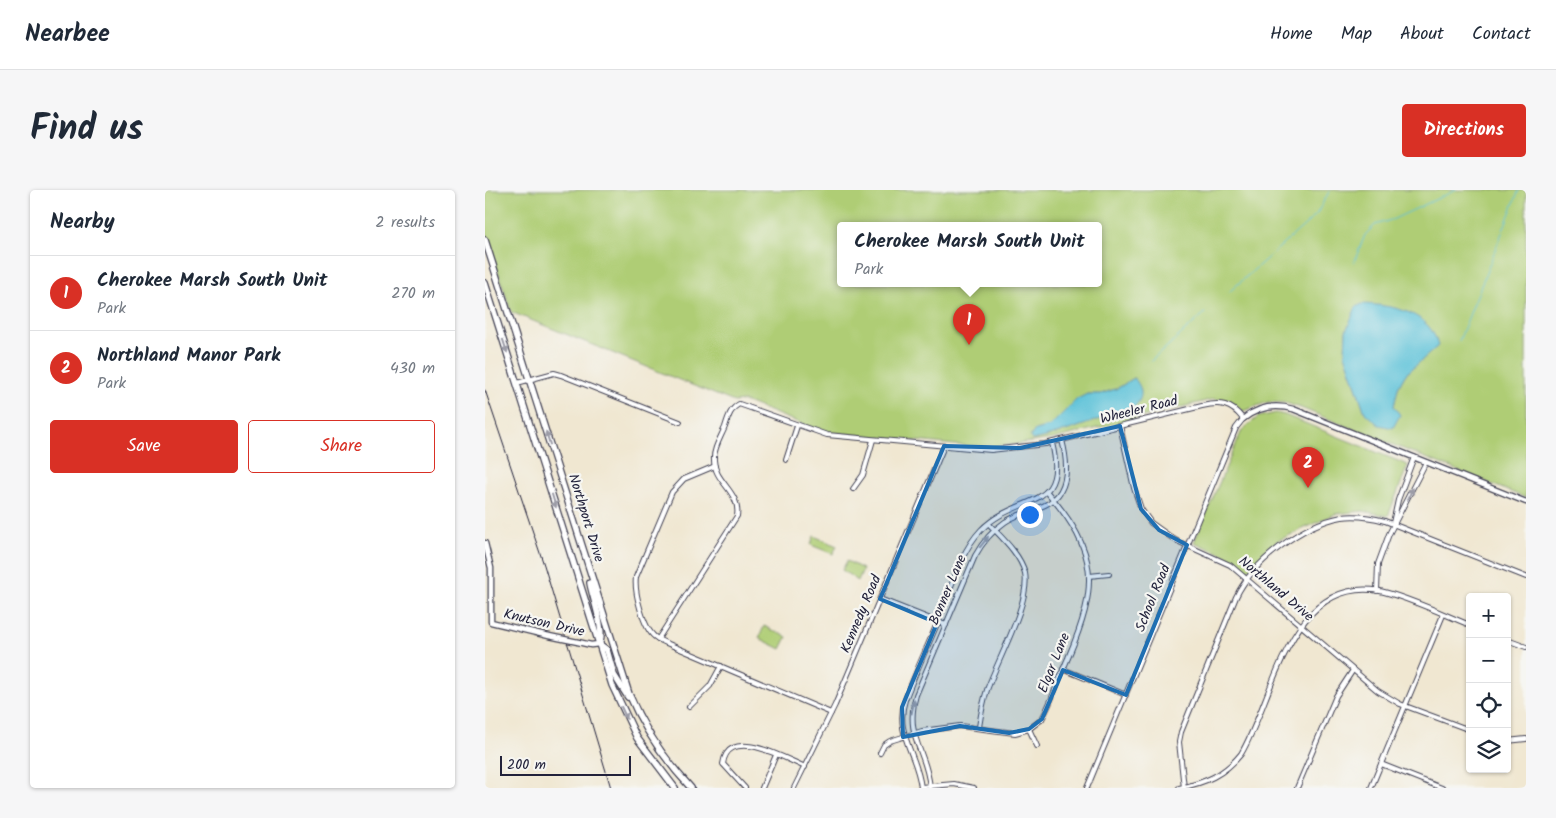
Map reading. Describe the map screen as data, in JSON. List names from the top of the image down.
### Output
{
  "streets": {
    "main road": ["Northport Drive"],
    "street": [
      "Wheeler Road",
      "Northland Drive",
      "Bonner Lane",
      "School Road",
      "Kennedy Road",
      "Knutson Drive",
      "Elgar Lane"
    ]
  },
  "crossings": [
    ["Wheeler Road", "Northland Drive"],
    ["Wheeler Road", "School Road"],
    ["Wheeler Road", "Kennedy Road"],
    ["Northport Drive", "Knutson Drive"],
    ["Northland Drive", "School Road"],
    ["Bonner Lane", "Elgar Lane"]
  ],
  "scale_bar": "200 m",
  "page": {
    "header": "Nearbee",
    "nav": [
      "Home",
      "Map",
      "About",
      "Contact"
    ],
    "title": "Find us",
    "buttons": [
      "Directions",
      ["Save", "Share"]
    ],
    "heading": ["Nearby", "2 results"],
    "popup": ["Cherokee Marsh South Unit", "Park"],
    "list": [
      {
        "mark": "1",
        "name": "Cherokee Marsh South Unit",
        "note": "Park",
        "value": "270 m"
      },
      {
        "mark": "2",
        "name": "Northland Manor Park",
        "note": "Park",
        "value": "430 m"
      }
    ],
    "pins": ["1", "2"],
    "map_buttons": ["+", "−"],
    "scale": "200 m"
  }
}
